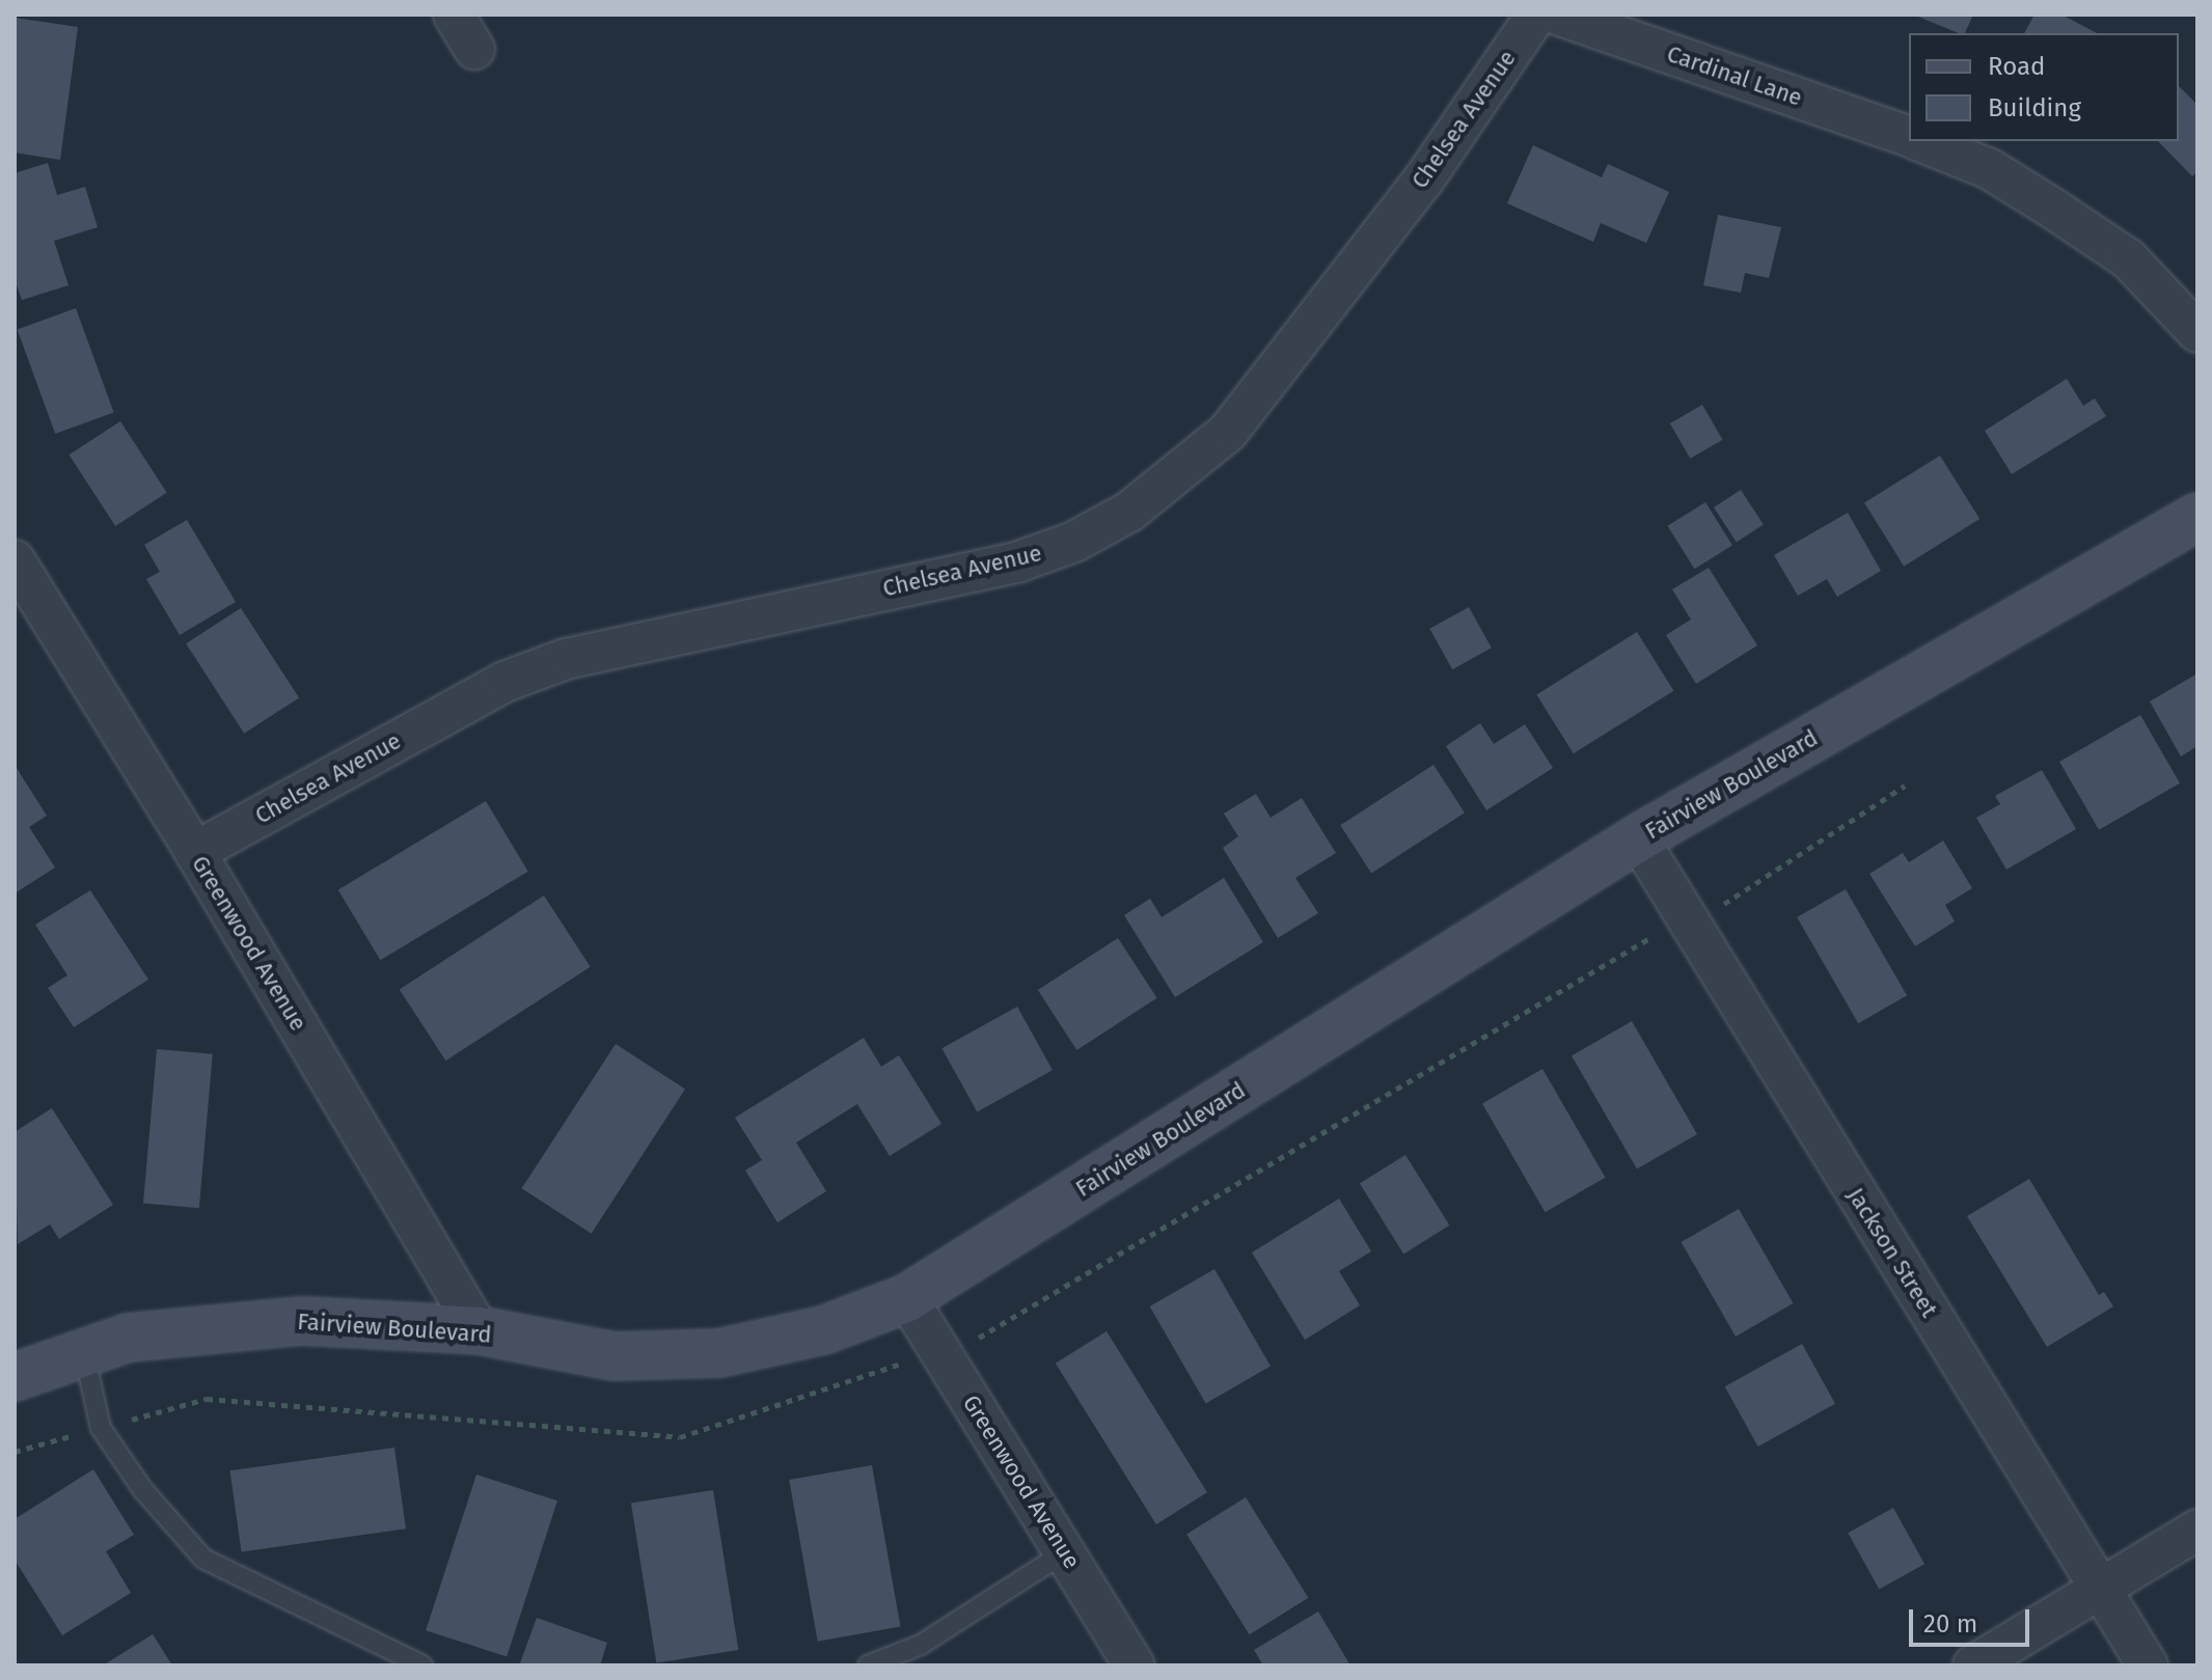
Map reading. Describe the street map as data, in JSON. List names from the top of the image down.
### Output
{
  "streets": {
    "street": [
      "Cardinal Lane",
      "Chelsea Avenue",
      "Fairview Boulevard",
      "Greenwood Avenue",
      "Jackson Street"
    ]
  },
  "crossings": [
    ["Chelsea Avenue", "Greenwood Avenue"],
    ["Fairview Boulevard", "Greenwood Avenue"],
    ["Fairview Boulevard", "Jackson Street"]
  ],
  "legend": ["Road", "Building"],
  "scale_bar": "20 m"
}
